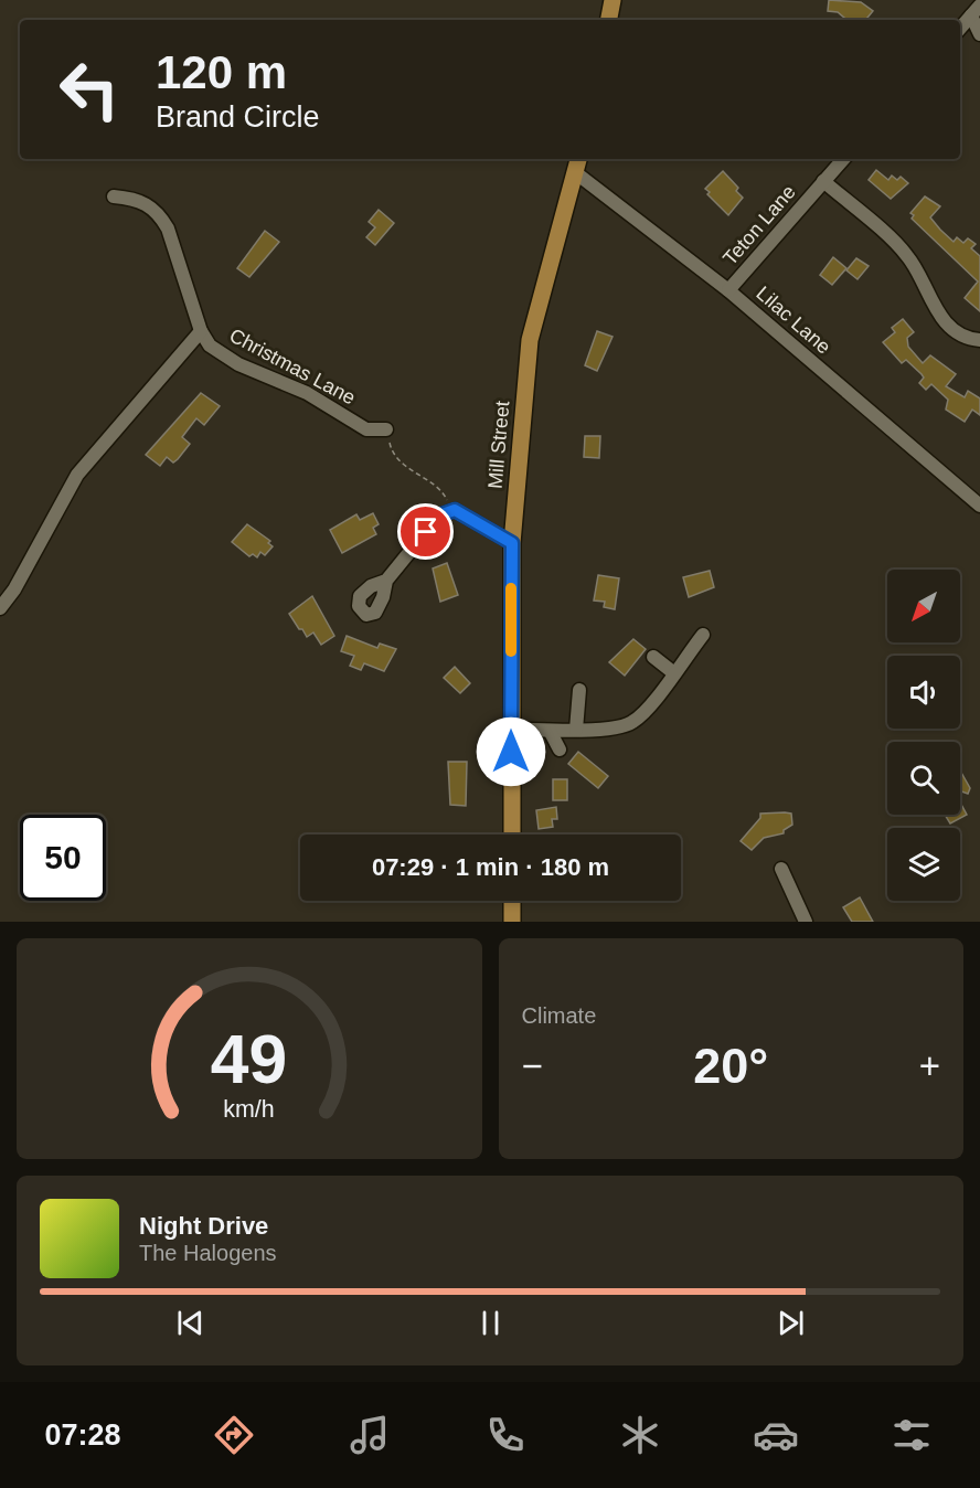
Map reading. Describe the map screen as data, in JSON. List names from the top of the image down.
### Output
{
  "streets": {
    "main road": ["Mill Street"],
    "street": ["Teton Lane", "Lilac Lane", "Christmas Lane"]
  },
  "crossings": [
    ["Teton Lane", "Lilac Lane"],
    ["Lilac Lane", "Mill Street"]
  ],
  "north": "bottom left",
  "page": {
    "turn": ["120 m", "Brand Circle"],
    "limit": "50",
    "trip": "07:29 · 1 min · 180 m",
    "tile": "Climate",
    "heat": ["−", "20°", "+"],
    "song": ["Night Drive", "The Halogens"],
    "tabs": "07:28",
    "gauge": ["49", "km/h"]
  }
}
